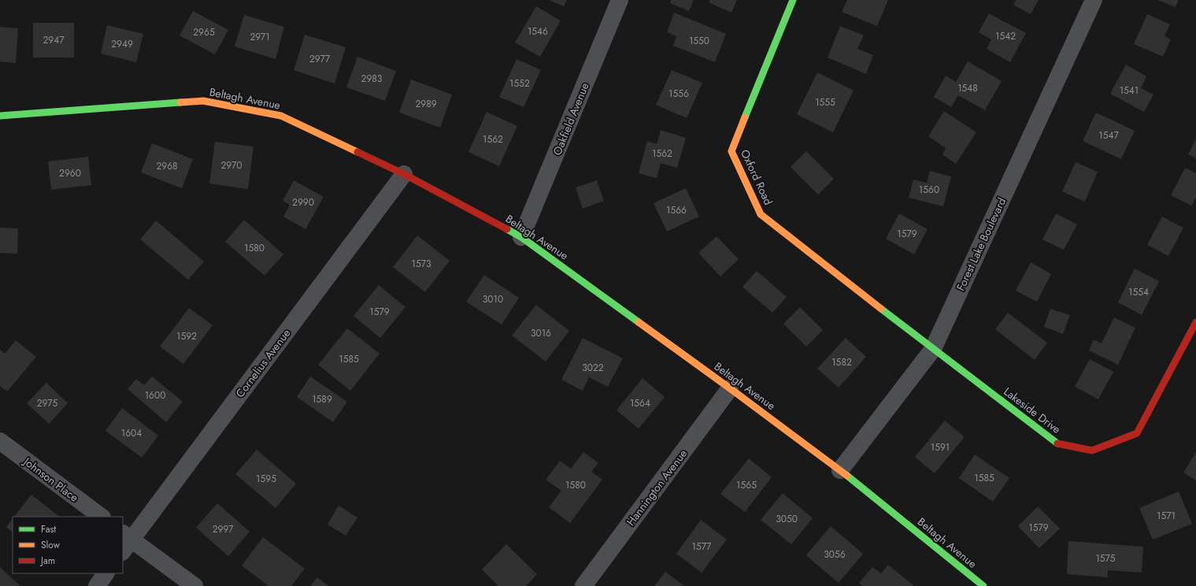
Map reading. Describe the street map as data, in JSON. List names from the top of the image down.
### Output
{
  "streets": {
    "street": [
      "Beltagh Avenue",
      "Oakfield Avenue",
      "Oxford Road",
      "Forest Lake Boulevard",
      "Cornelius Avenue",
      "Lakeside Drive",
      "Johnson Place",
      "Hannington Avenue"
    ]
  },
  "crossings": [
    ["Beltagh Avenue", "Oakfield Avenue"],
    ["Beltagh Avenue", "Forest Lake Boulevard"],
    ["Beltagh Avenue", "Cornelius Avenue"],
    ["Beltagh Avenue", "Hannington Avenue"],
    ["Oxford Road", "Forest Lake Boulevard"],
    ["Oxford Road", "Lakeside Drive"],
    ["Forest Lake Boulevard", "Lakeside Drive"]
  ],
  "house_numbers": [
    "1546",
    "2965",
    "1542",
    "2971",
    "2947",
    "1550",
    "2949",
    "2977",
    "2983",
    "1552",
    "1548",
    "1541",
    "1556",
    "1555",
    "2989",
    "1547",
    "1562",
    "1562",
    "2970",
    "2968",
    "2960",
    "1560",
    "2990",
    "1566",
    "1579",
    "1580",
    "1573",
    "1554",
    "3010",
    "1579",
    "3016",
    "1592",
    "1585",
    "1582",
    "3022",
    "1600",
    "1589",
    "2975",
    "1564",
    "1604",
    "1591",
    "1585",
    "1595",
    "1580",
    "1565",
    "1571",
    "3050",
    "1579",
    "2997",
    "1577",
    "3056",
    "1575"
  ],
  "legend": ["Fast", "Slow", "Jam"]
}
